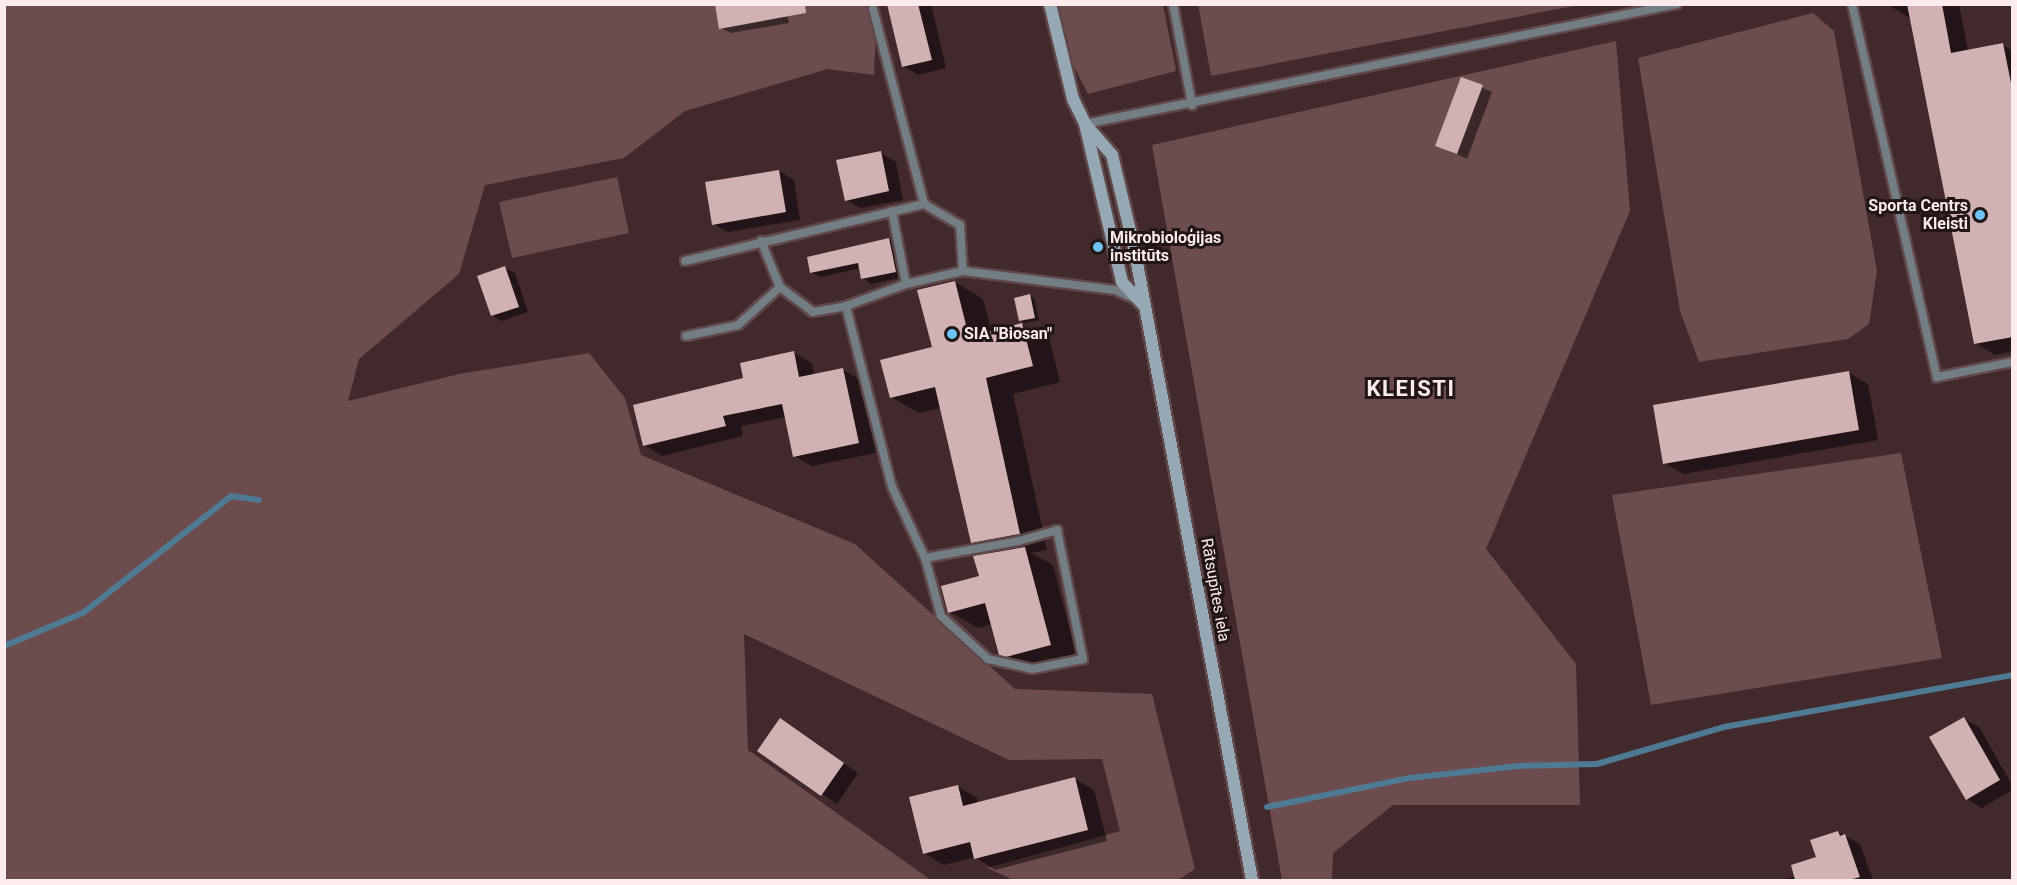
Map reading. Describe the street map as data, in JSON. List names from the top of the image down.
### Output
{
  "streets": {
    "street": ["Rātsupītes iela"]
  },
  "districts": ["KLEISTI"],
  "places": ["Sporta Centrs Kleisti", "Mikrobioloģijas institūts", "SIA \"Biosan\""]
}
